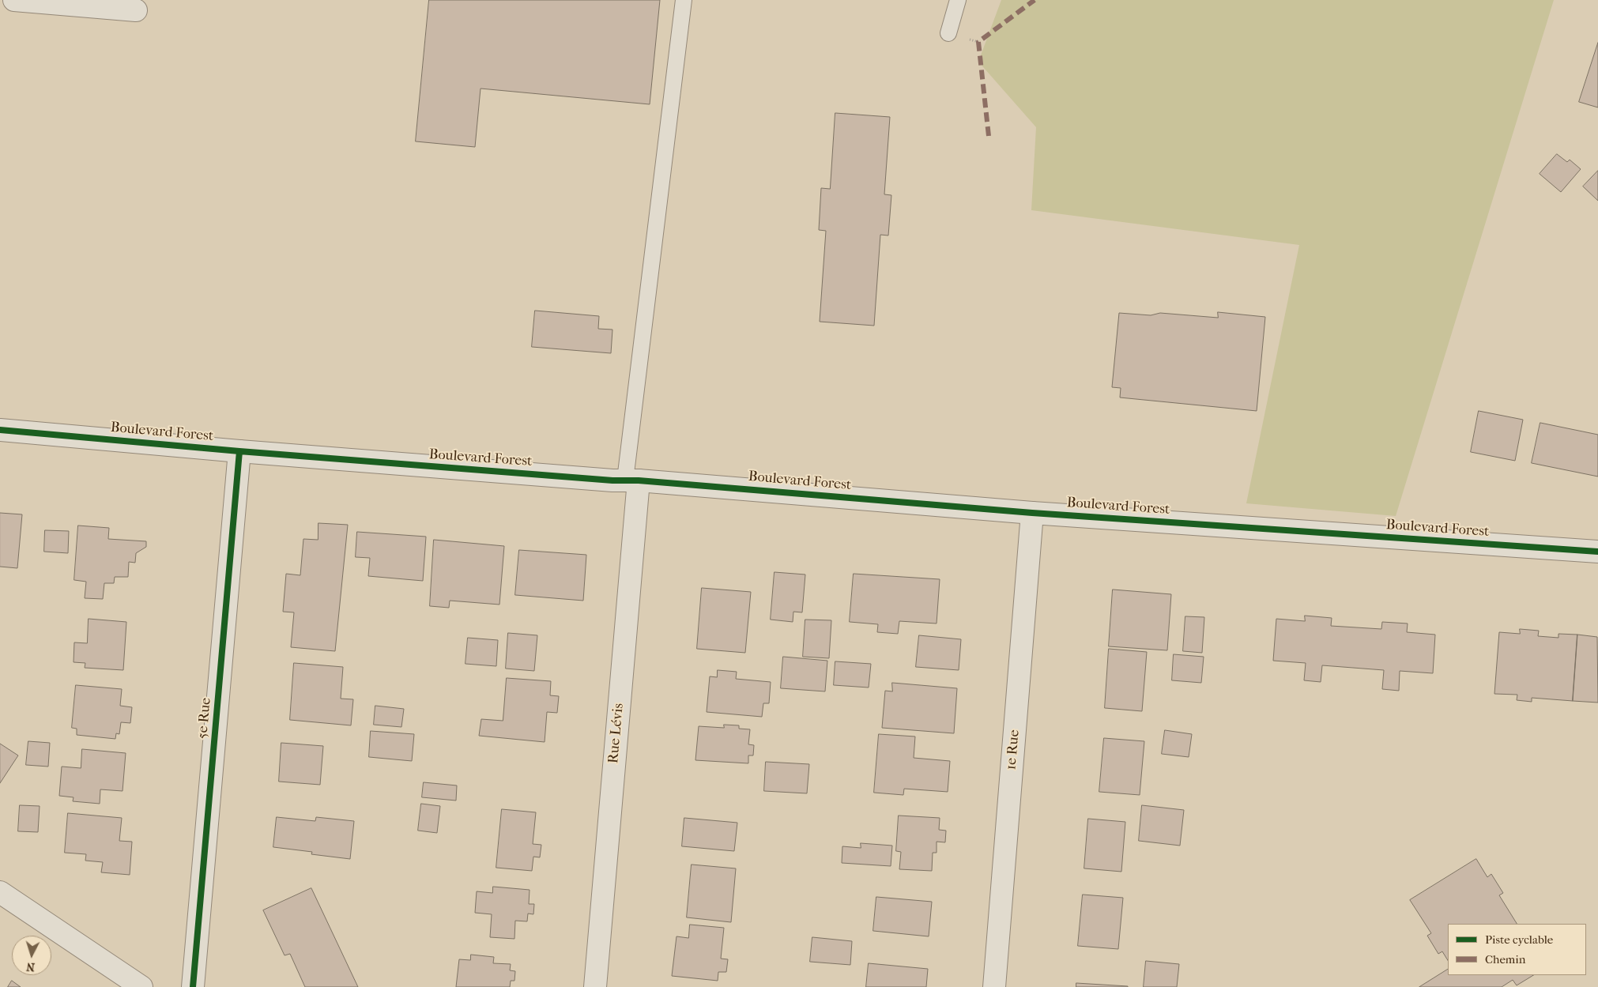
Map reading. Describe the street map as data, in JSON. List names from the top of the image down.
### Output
{
  "streets": {
    "street": [
      "Boulevard Forest",
      "5e Rue",
      "Rue Lévis",
      "1e Rue"
    ]
  },
  "crossings": [
    ["Boulevard Forest", "5e Rue"],
    ["Boulevard Forest", "Rue Lévis"],
    ["Boulevard Forest", "1e Rue"]
  ],
  "legend": ["Piste cyclable", "Chemin"],
  "north": "bottom"
}
